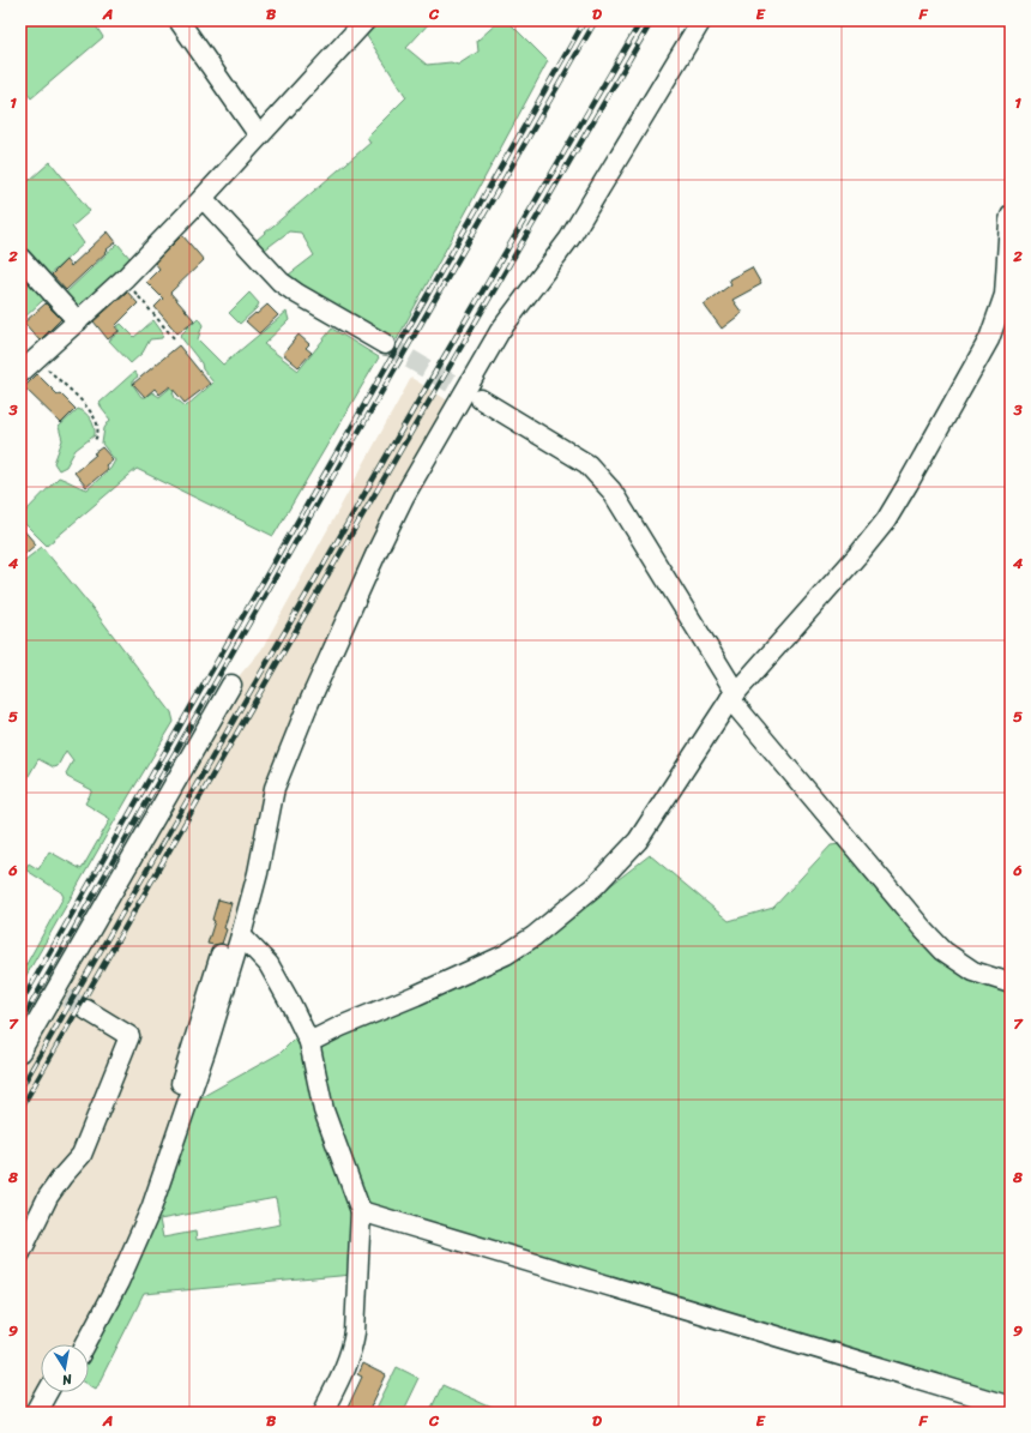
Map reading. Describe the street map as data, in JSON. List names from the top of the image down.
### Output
{
  "north": "bottom",
  "grid": {
    "columns": [
      "A",
      "B",
      "C",
      "D",
      "E",
      "F"
    ],
    "rows": [
      "1",
      "2",
      "3",
      "4",
      "5",
      "6",
      "7",
      "8",
      "9"
    ]
  }
}
